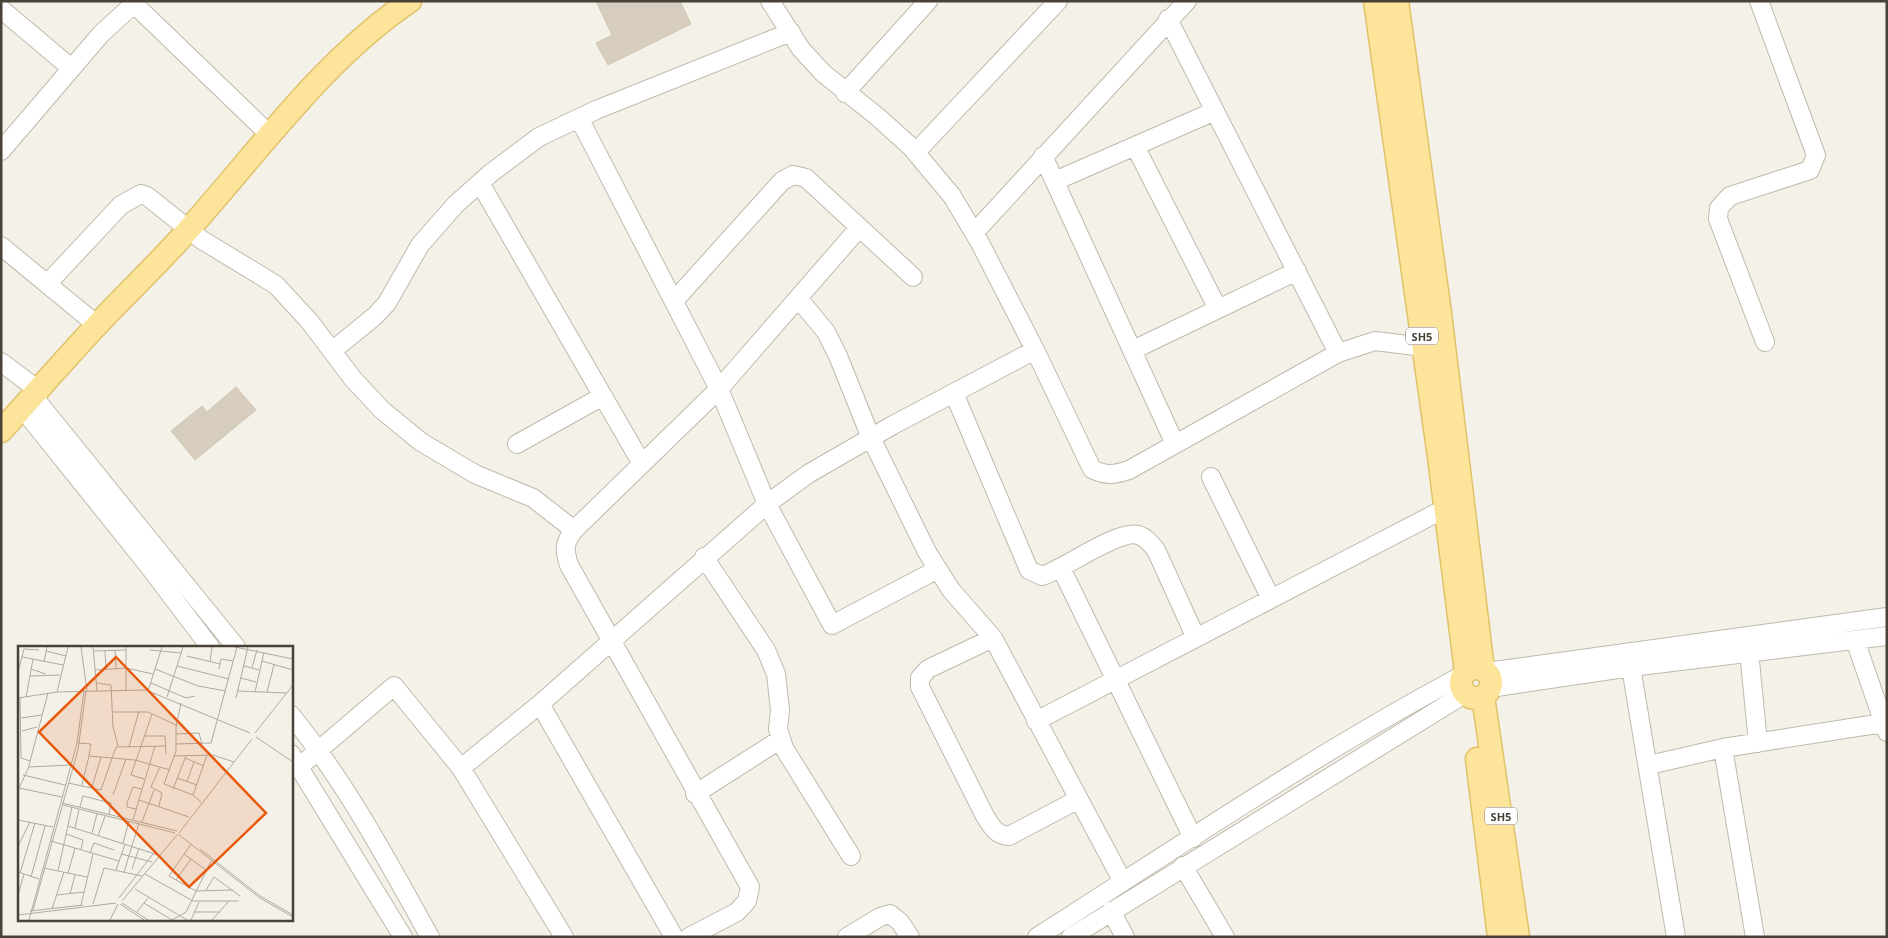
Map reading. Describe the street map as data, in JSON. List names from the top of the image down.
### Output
{
  "streets": {
    "main road": ["SH5"]
  }
}
